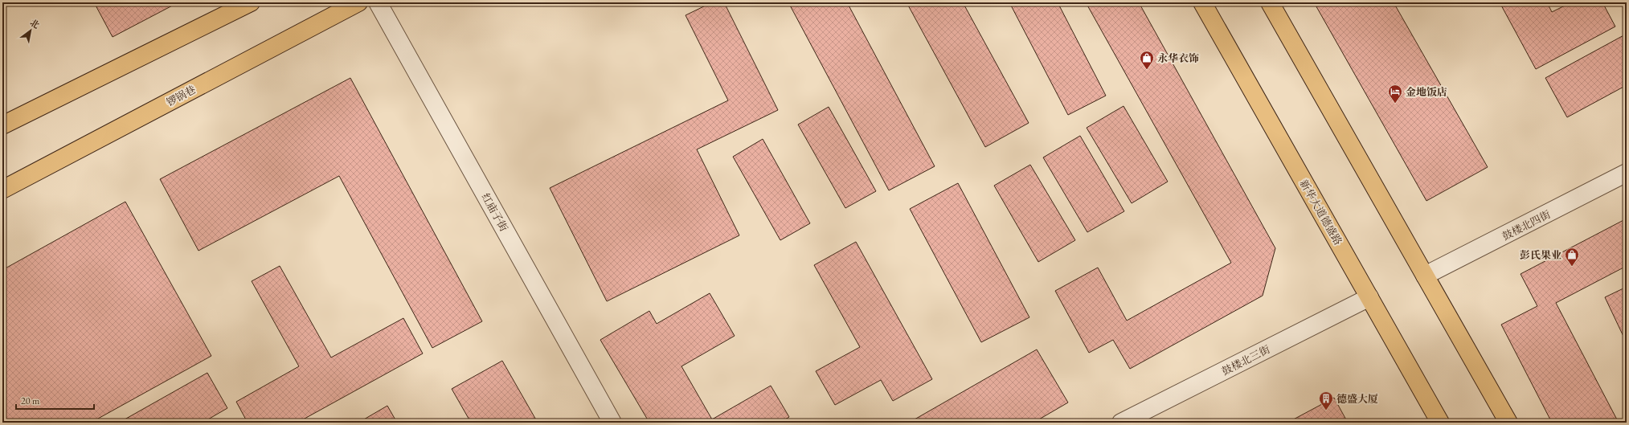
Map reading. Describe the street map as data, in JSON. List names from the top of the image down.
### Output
{
  "streets": {
    "main road": ["锣锅巷", "新华大道德盛路"],
    "street": ["红庙子街", "鼓楼北四街", "鼓楼北三街"]
  },
  "crossings": [
    ["新华大道德盛路", "鼓楼北三街"]
  ],
  "places": {
    "shop": ["永华衣饰", "彭氏果业"],
    "hotel": ["金地饭店"],
    "building": ["德盛大厦"]
  },
  "scale_bar": "20 m",
  "north": "top right"
}
